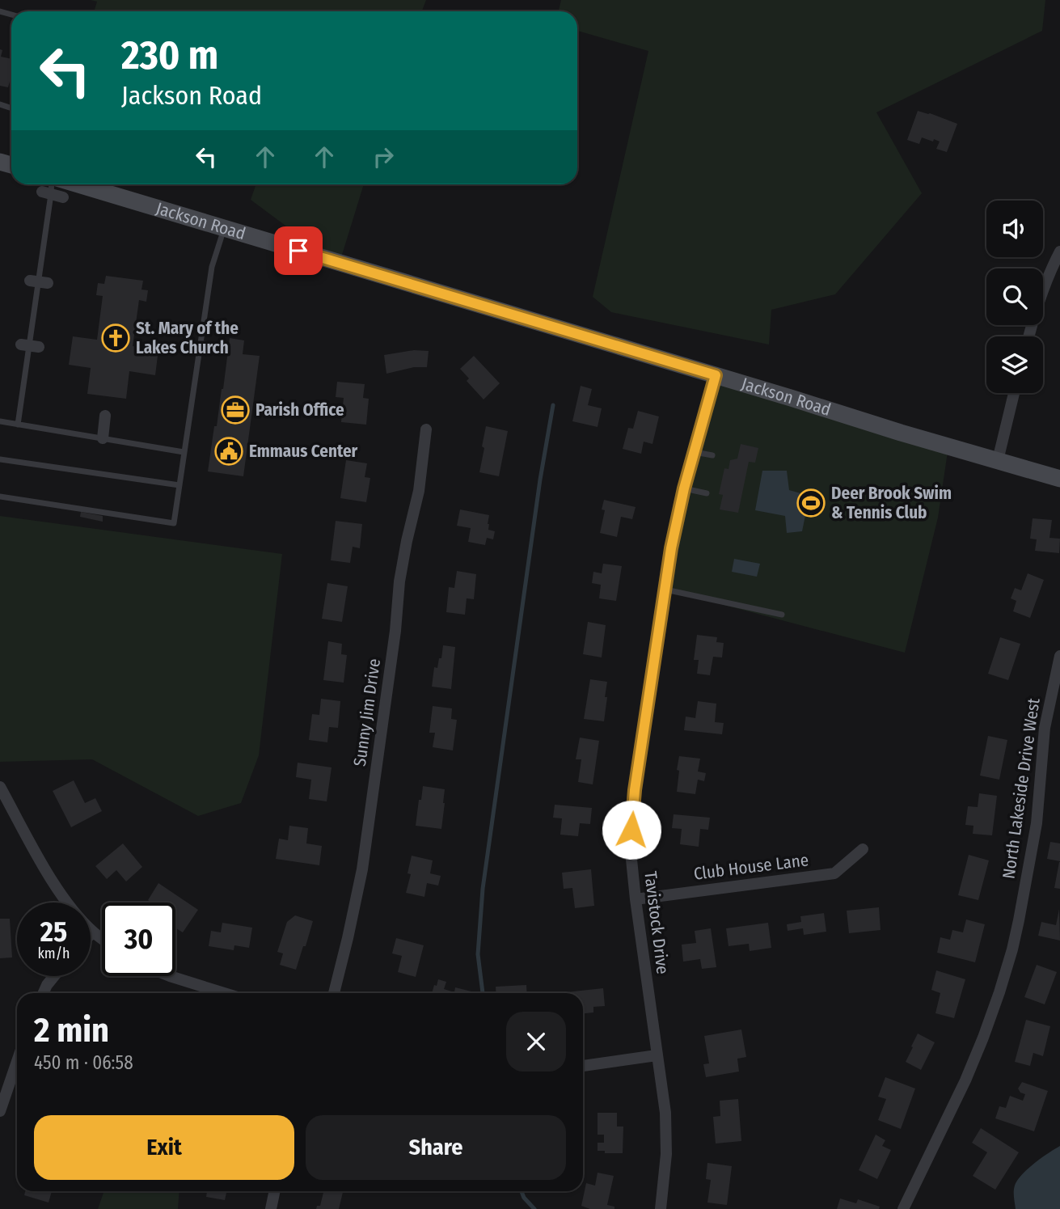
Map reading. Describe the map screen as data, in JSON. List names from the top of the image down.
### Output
{
  "streets": {
    "street": [
      "Jackson Road",
      "Sunny Jim Drive",
      "North Lakeside Drive West",
      "Club House Lane",
      "Tavistock Drive"
    ]
  },
  "crossings": [
    ["Jackson Road", "Tavistock Drive"],
    ["Club House Lane", "Tavistock Drive"]
  ],
  "places": {
    "church": ["St. Mary of the Lakes Church"],
    "office": ["Parish Office"],
    "public building": ["Emmaus Center"],
    "sports": ["Deer Brook Swim & Tennis Club"]
  },
  "page": {
    "turn": ["230 m", "Jackson Road"],
    "speed": "25 km/h",
    "limit": "30",
    "heading": ["2 min", "450 m · 06:58"],
    "buttons": ["Exit", "Share"]
  }
}
